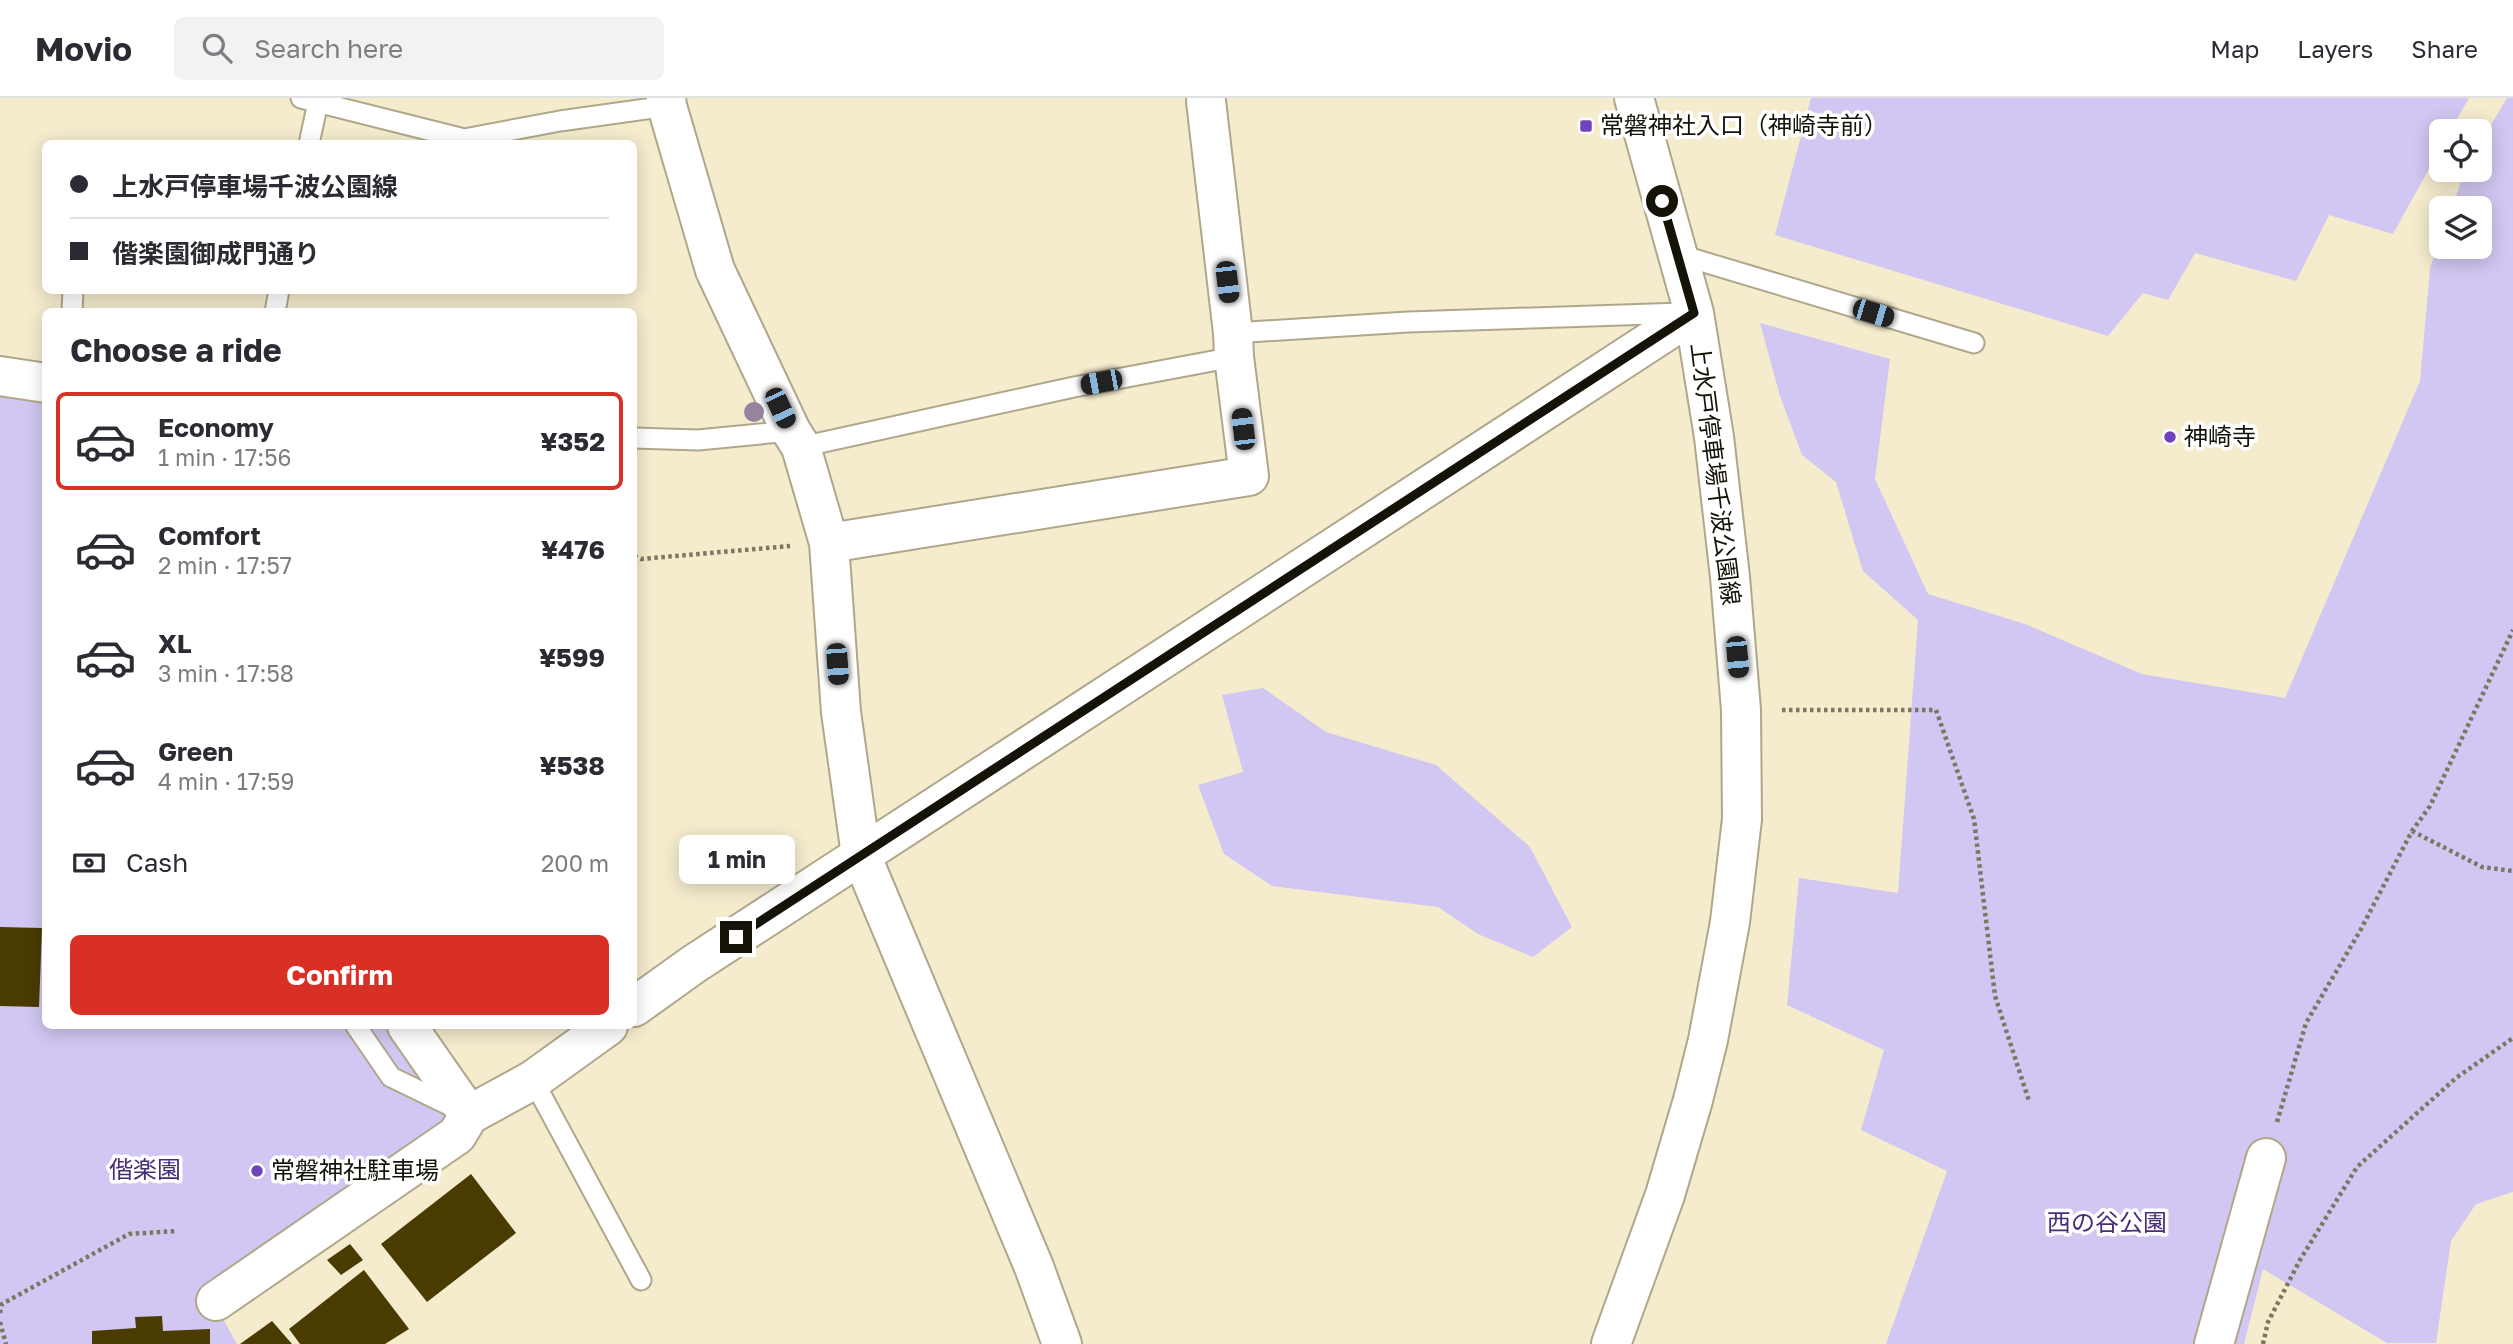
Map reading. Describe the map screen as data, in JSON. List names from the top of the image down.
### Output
{
  "streets": {
    "street": ["上水戸停車場千波公園線"]
  },
  "parks": ["偕楽園", "西の谷公園"],
  "places": {
    "transit": ["常磐神社入口（神崎寺前）"],
    "other": ["神崎寺", "常磐神社駐車場"]
  },
  "page": {
    "header": "Movio",
    "search": "Search here",
    "nav": ["Map", "Layers", "Share"],
    "banner": ["上水戸停車場千波公園線", "偕楽園御成門通り"],
    "heading": "Choose a ride",
    "list": [
      {
        "name": "Economy",
        "note": "1 min · 17:56",
        "value": "¥352"
      },
      {
        "name": "Comfort",
        "note": "2 min · 17:57",
        "value": "¥476"
      },
      {
        "name": "XL",
        "note": "3 min · 17:58",
        "value": "¥599"
      },
      {
        "name": "Green",
        "note": "4 min · 17:59",
        "value": "¥538"
      }
    ],
    "pay": ["Cash", "200 m"],
    "bubble": "1 min",
    "buttons": "Confirm"
  }
}
